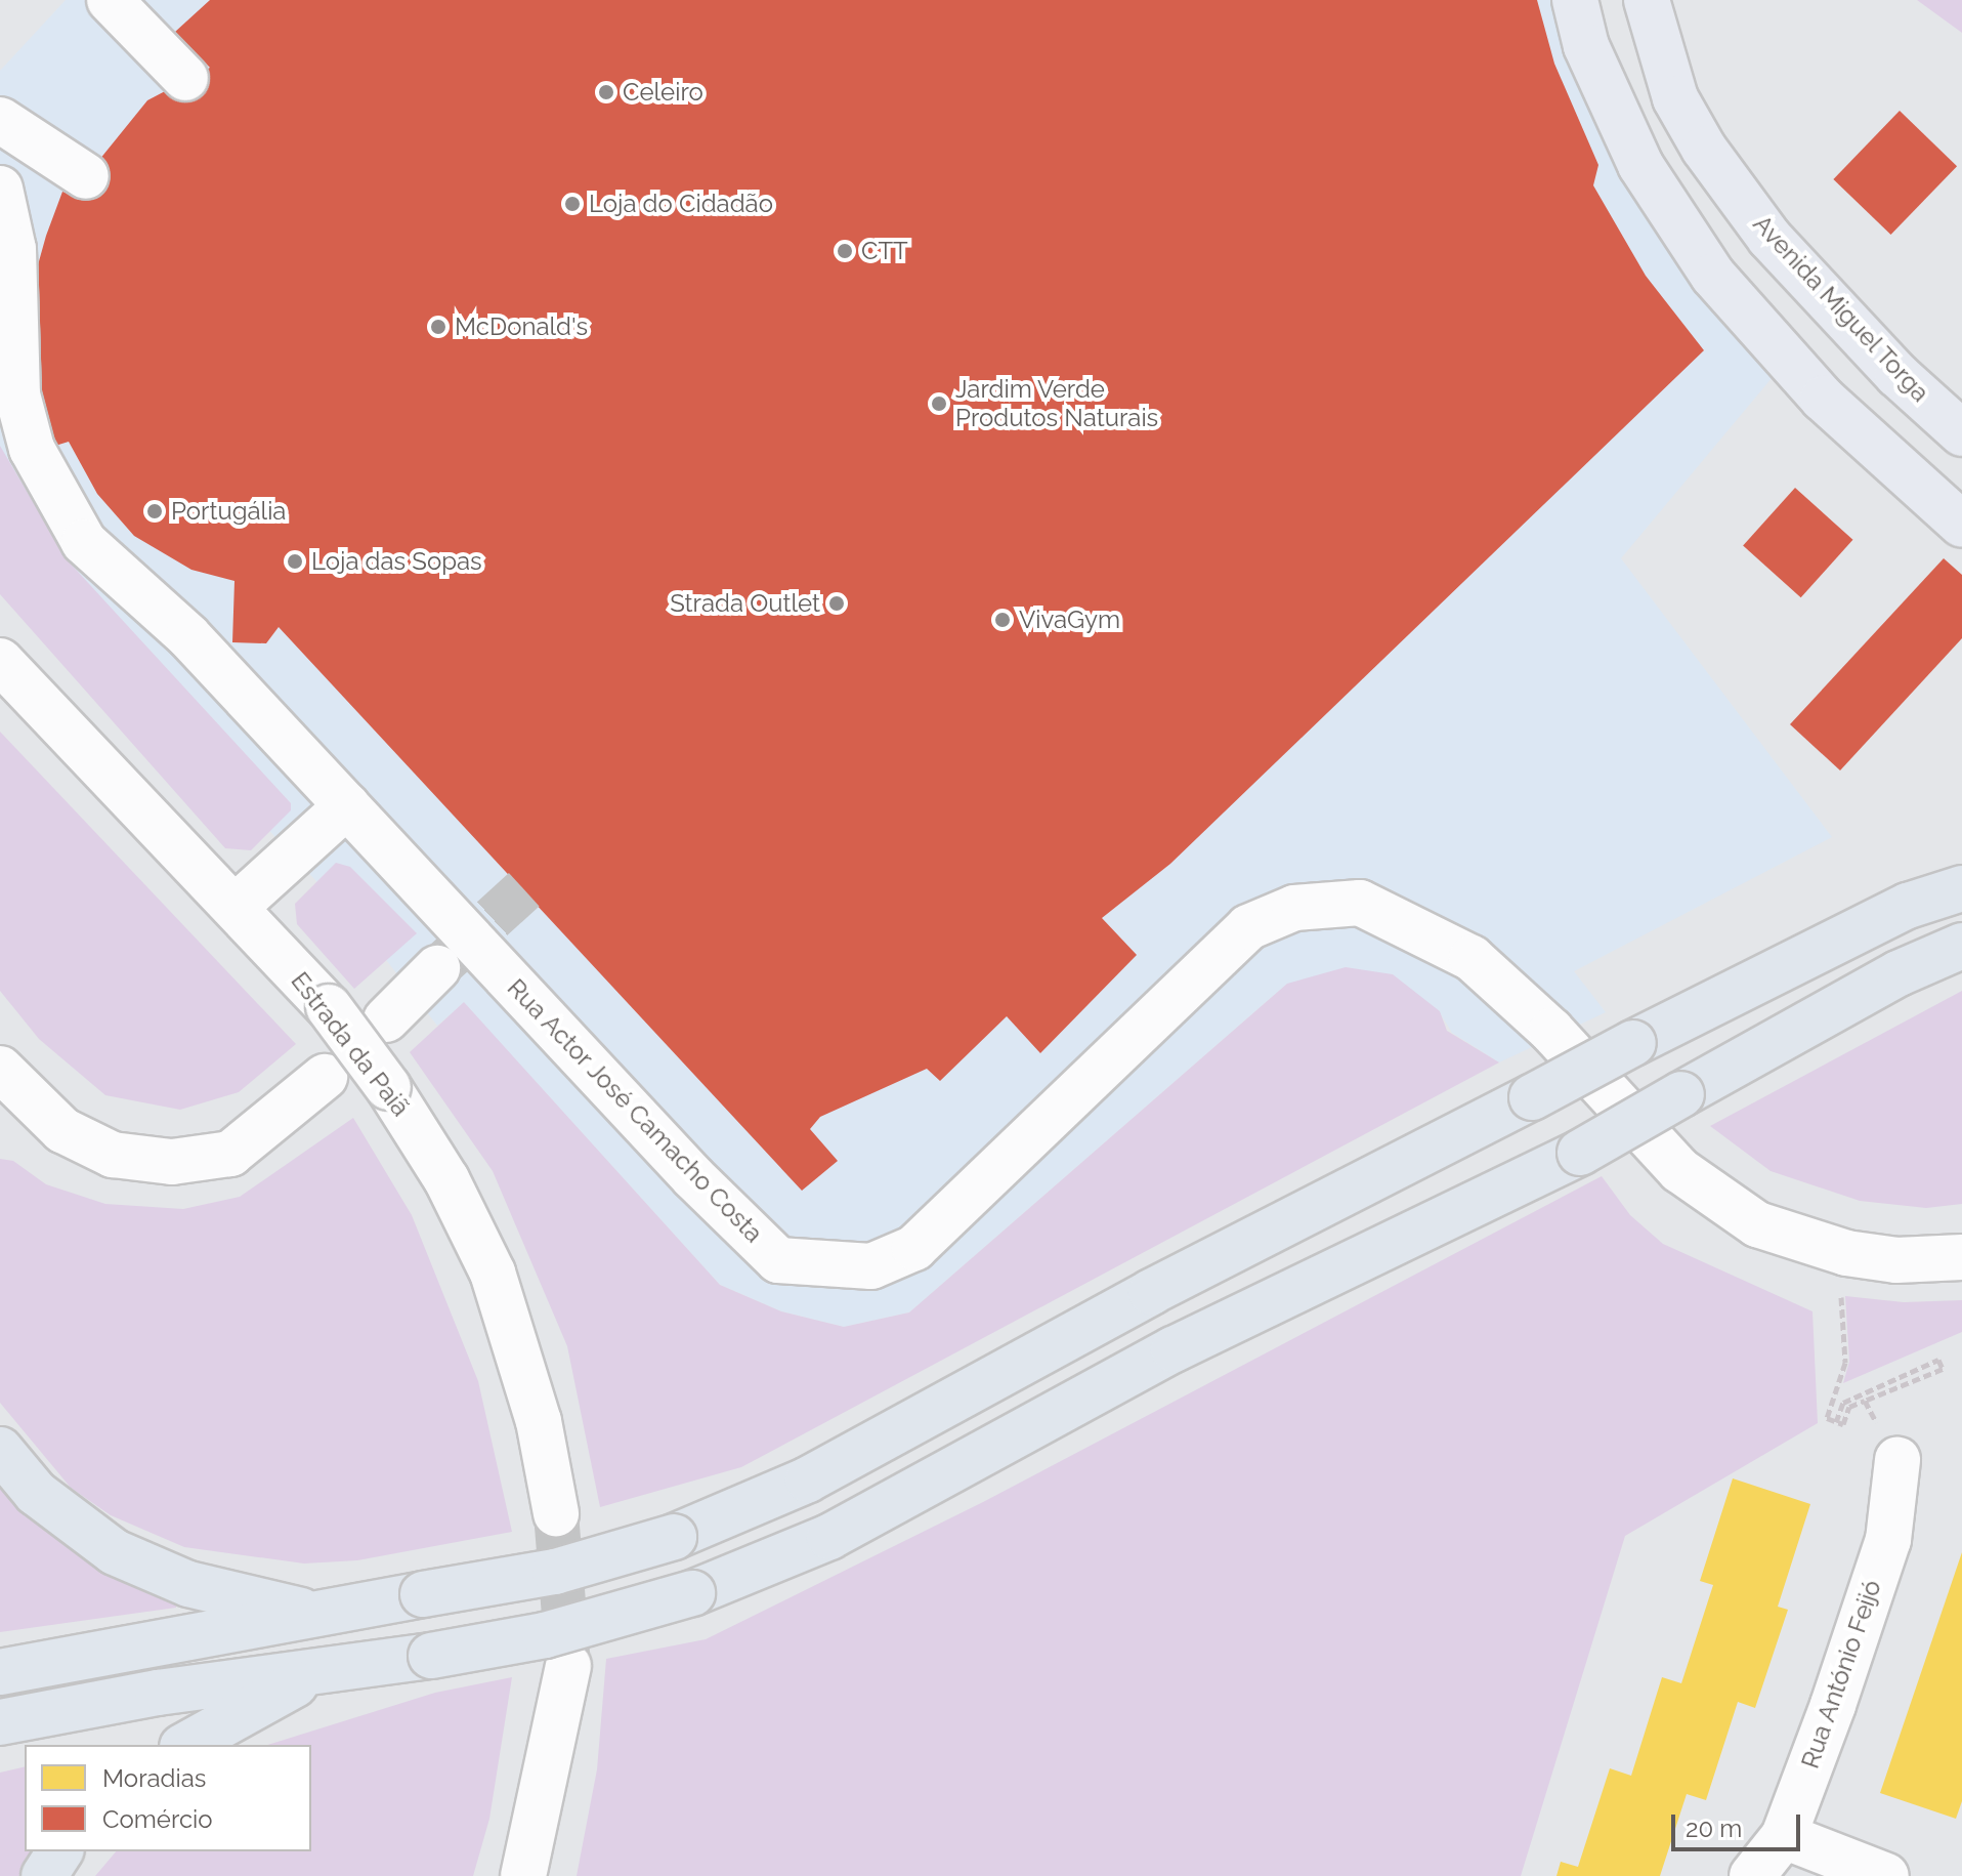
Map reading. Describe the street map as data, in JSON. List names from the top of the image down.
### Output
{
  "streets": {
    "main road": ["Avenida Miguel Torga"],
    "street": ["Estrada da Paiã", "Rua Actor José Camacho Costa", "Rua António Feijó"]
  },
  "places": [
    "Celeiro",
    "Loja do Cidadão",
    "CTT",
    "McDonald's",
    "Jardim Verde Produtos Naturais",
    "Portugália",
    "Loja das Sopas",
    "Strada Outlet",
    "VivaGym"
  ],
  "legend": ["Moradias", "Comércio"],
  "scale_bar": "20 m"
}
